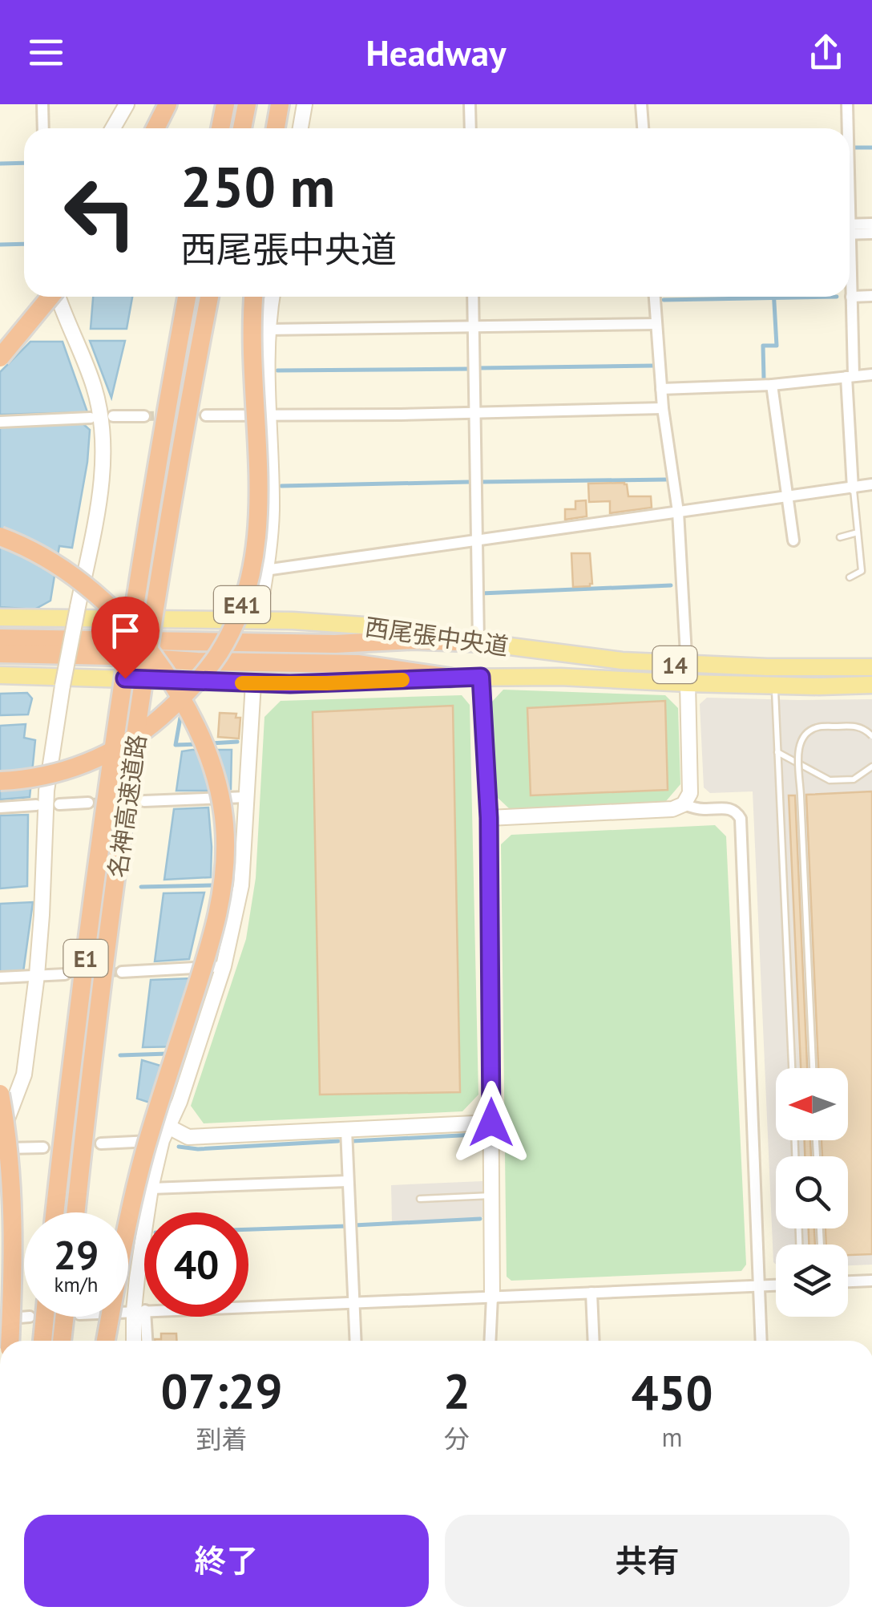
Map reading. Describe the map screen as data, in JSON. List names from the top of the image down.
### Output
{
  "streets": {
    "highway": ["E41", "名神高速道路", "E1"],
    "main road": ["西尾張中央道", "14"]
  },
  "north": "left",
  "page": {
    "header": "Headway",
    "turn": ["250 m", "西尾張中央道"],
    "speed": "29 km/h",
    "limit": "40",
    "eta": [
      "07:29",
      "到着",
      "2",
      "分",
      "450",
      "m"
    ],
    "buttons": ["終了", "共有"]
  }
}
